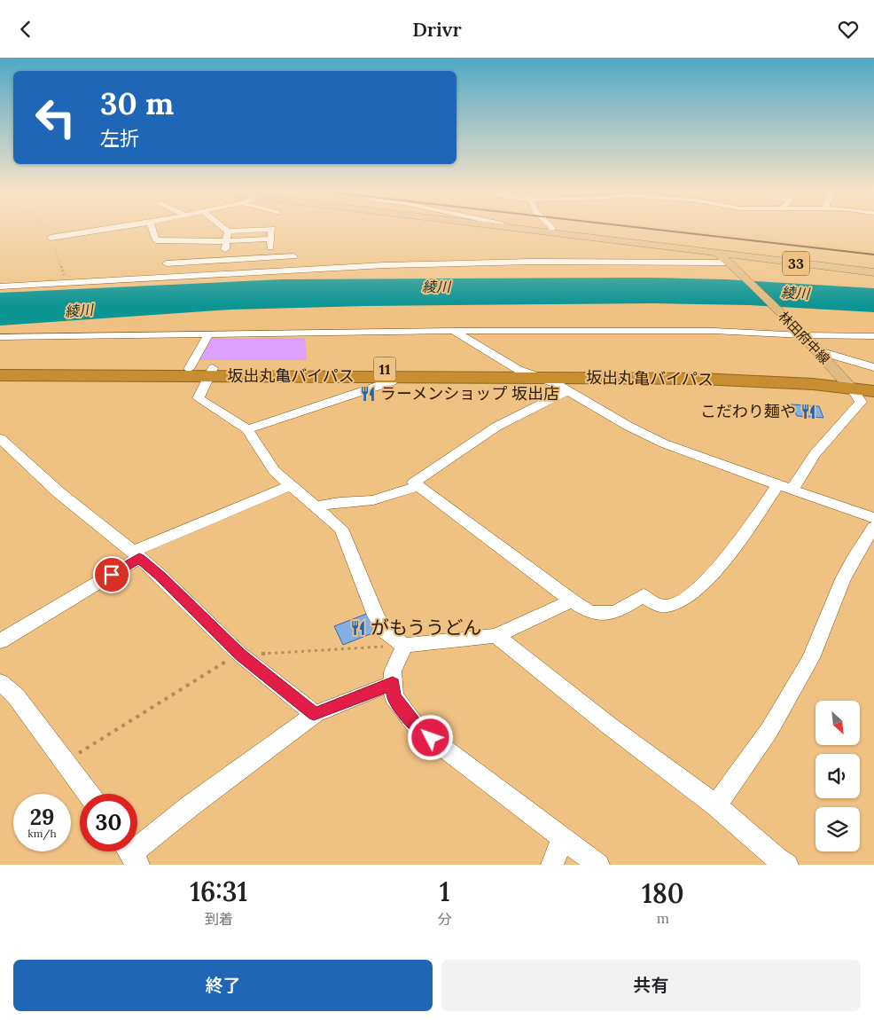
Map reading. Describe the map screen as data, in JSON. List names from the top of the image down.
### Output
{
  "streets": {
    "highway": ["11", "坂出丸亀バイパス"],
    "main road": ["33", "林田府中線"]
  },
  "crossings": [
    ["33", "林田府中線"],
    ["林田府中線", "坂出丸亀バイパス"]
  ],
  "water": ["綾川"],
  "places": {
    "restaurant": ["ラーメンショップ 坂出店", "こだわり麺や", "がもううどん"]
  },
  "north": "bottom right",
  "page": {
    "header": "Drivr",
    "turn": ["30 m", "左折"],
    "speed": "29 km/h",
    "limit": "30",
    "eta": [
      "16:31",
      "到着",
      "1",
      "分",
      "180",
      "m"
    ],
    "buttons": ["終了", "共有"]
  }
}
